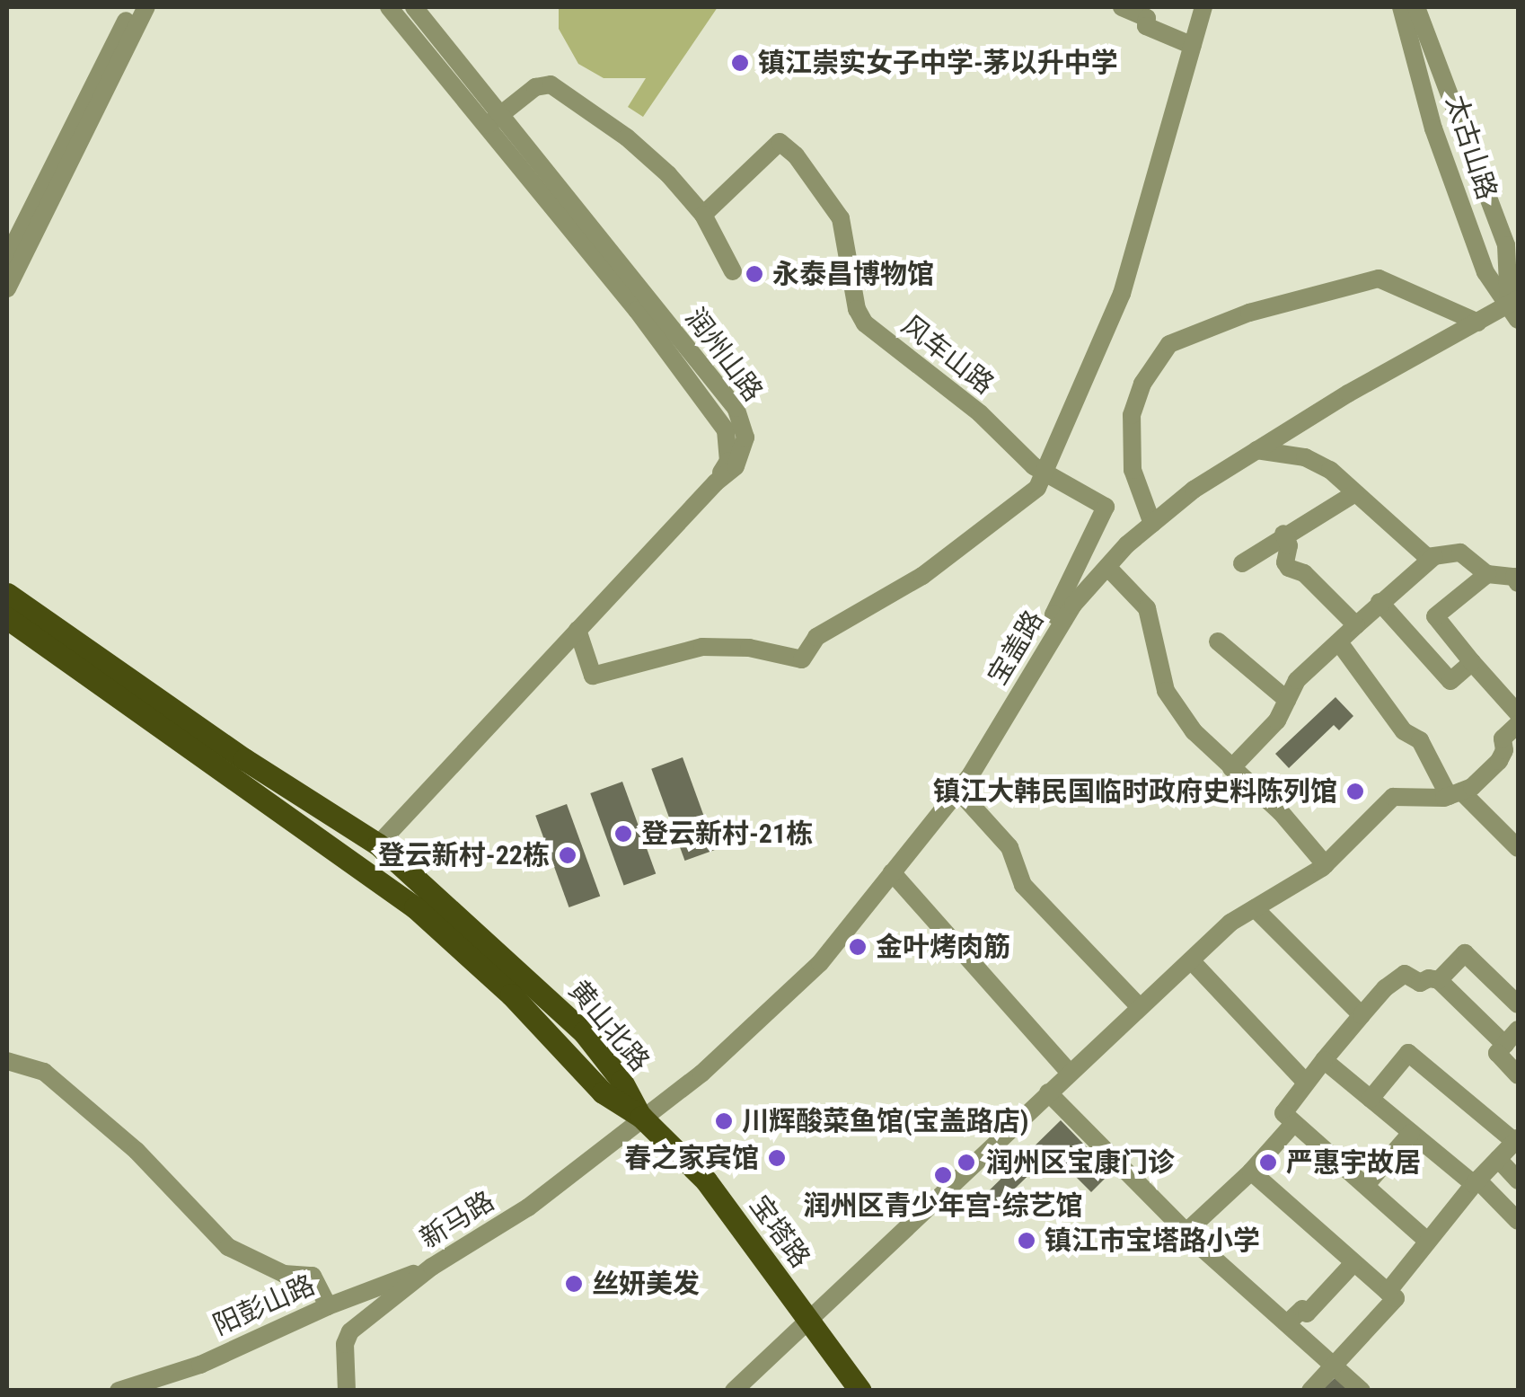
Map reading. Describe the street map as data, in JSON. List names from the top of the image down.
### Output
{
  "streets": {
    "main road": ["黄山北路", "宝塔路"],
    "street": [
      "太古山路",
      "润州山路",
      "风车山路",
      "宝盖路",
      "新马路",
      "阳彭山路"
    ]
  },
  "crossings": [
    ["太古山路", "宝盖路"],
    ["风车山路", "宝盖路"],
    ["宝盖路", "黄山北路"],
    ["宝盖路", "新马路"],
    ["宝盖路", "宝塔路"],
    ["黄山北路", "新马路"],
    ["黄山北路", "宝塔路"],
    ["新马路", "宝塔路"],
    ["新马路", "阳彭山路"]
  ],
  "places": [
    "镇江崇实女子中学-茅以升中学",
    "永泰昌博物馆",
    "镇江大韩民国临时政府史料陈列馆",
    "登云新村-21栋",
    "登云新村-22栋",
    "金叶烤肉筋",
    "川辉酸菜鱼馆(宝盖路店)",
    "春之家宾馆",
    "润州区宝康门诊",
    "严惠宇故居",
    "润州区青少年宫-综艺馆",
    "镇江市宝塔路小学",
    "丝妍美发"
  ]
}
